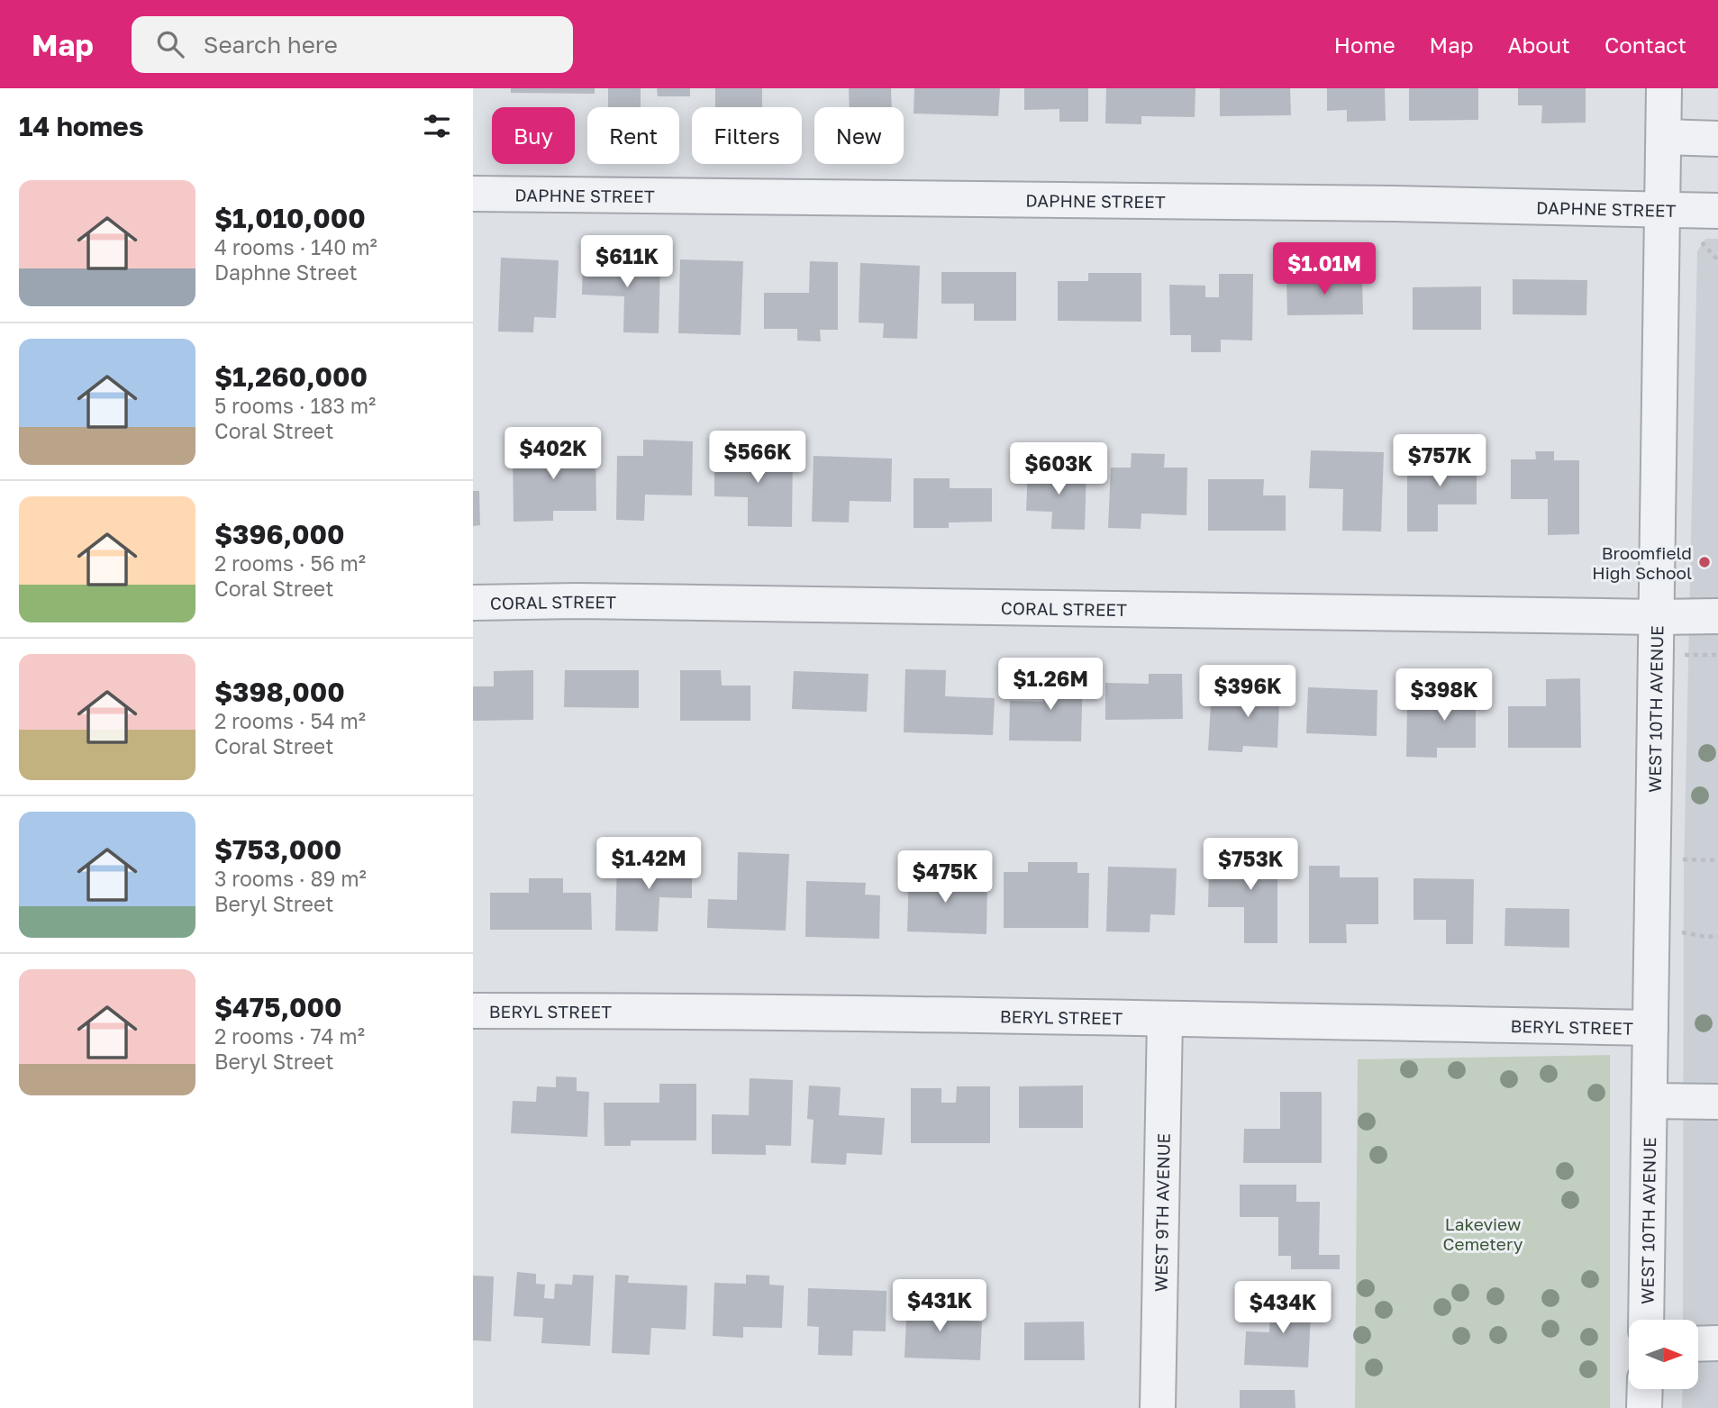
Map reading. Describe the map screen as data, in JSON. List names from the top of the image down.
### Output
{
  "streets": {
    "street": [
      "DAPHNE STREET",
      "CORAL STREET",
      "WEST 10TH AVENUE",
      "BERYL STREET",
      "WEST 9TH AVENUE"
    ]
  },
  "crossings": [
    ["DAPHNE STREET", "WEST 10TH AVENUE"],
    ["CORAL STREET", "WEST 10TH AVENUE"],
    ["WEST 10TH AVENUE", "BERYL STREET"],
    ["BERYL STREET", "WEST 9TH AVENUE"]
  ],
  "parks": ["Lakeview Cemetery"],
  "places": ["Broomfield High School"],
  "north": "right",
  "page": {
    "header": "Map",
    "search": "Search here",
    "nav": [
      "Home",
      "Map",
      "About",
      "Contact"
    ],
    "heading": "14 homes",
    "chip": [
      "Buy",
      "Rent",
      "Filters",
      "New"
    ],
    "list": [
      {
        "name": "$1,010,000",
        "note": "4 rooms · 140 m² · Daphne Street"
      },
      {
        "name": "$1,260,000",
        "note": "5 rooms · 183 m² · Coral Street"
      },
      {
        "name": "$396,000",
        "note": "2 rooms · 56 m² · Coral Street"
      },
      {
        "name": "$398,000",
        "note": "2 rooms · 54 m² · Coral Street"
      },
      {
        "name": "$753,000",
        "note": "3 rooms · 89 m² · Beryl Street"
      },
      {
        "name": "$475,000",
        "note": "2 rooms · 74 m² · Beryl Street"
      }
    ],
    "price": [
      "$611K",
      "$1.01M",
      "$402K",
      "$566K",
      "$757K",
      "$603K",
      "$1.26M",
      "$396K",
      "$398K",
      "$1.42M",
      "$753K",
      "$475K",
      "$431K",
      "$434K"
    ]
  }
}
